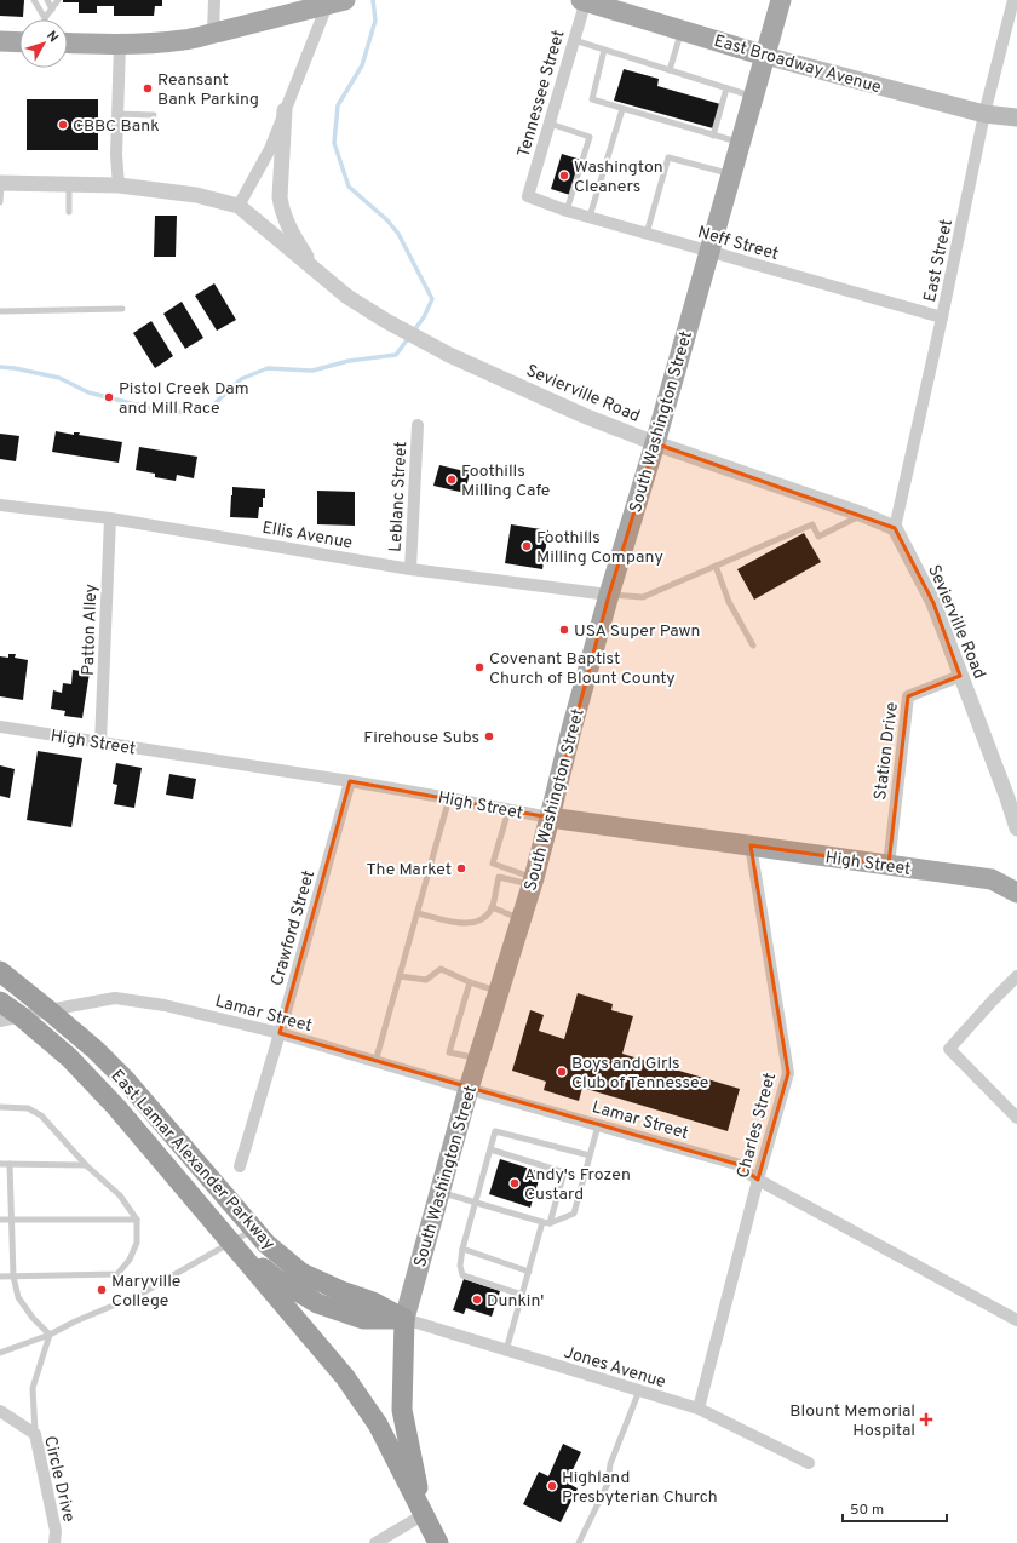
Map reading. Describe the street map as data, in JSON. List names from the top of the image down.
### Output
{
  "streets": {
    "highway": ["East Lamar Alexander Parkway"],
    "main road": ["East Broadway Avenue", "South Washington Street", "High Street"],
    "street": [
      "Tennessee Street",
      "Neff Street",
      "East Street",
      "Sevierville Road",
      "Leblanc Street",
      "Ellis Avenue",
      "Patton Alley",
      "Station Drive",
      "Crawford Street",
      "Lamar Street",
      "Charles Street",
      "Jones Avenue",
      "Circle Drive"
    ]
  },
  "crossings": [
    ["East Broadway Avenue", "Tennessee Street"],
    ["East Broadway Avenue", "East Street"],
    ["East Broadway Avenue", "South Washington Street"],
    ["Tennessee Street", "Neff Street"],
    ["Neff Street", "East Street"],
    ["Neff Street", "South Washington Street"],
    ["East Street", "Sevierville Road"],
    ["Sevierville Road", "South Washington Street"],
    ["Sevierville Road", "Station Drive"],
    ["South Washington Street", "Ellis Avenue"],
    ["South Washington Street", "High Street"],
    ["South Washington Street", "Lamar Street"],
    ["South Washington Street", "East Lamar Alexander Parkway"],
    ["South Washington Street", "Jones Avenue"],
    ["Leblanc Street", "Ellis Avenue"],
    ["Ellis Avenue", "Patton Alley"],
    ["Patton Alley", "High Street"],
    ["High Street", "Station Drive"],
    ["High Street", "Crawford Street"],
    ["High Street", "Charles Street"],
    ["Crawford Street", "Lamar Street"],
    ["Lamar Street", "Charles Street"],
    ["Lamar Street", "East Lamar Alexander Parkway"],
    ["Charles Street", "Jones Avenue"],
    ["East Lamar Alexander Parkway", "Jones Avenue"]
  ],
  "places": {
    "other": [
      "Reansant Bank Parking",
      "CBBC Bank",
      "Washington Cleaners",
      "Pistol Creek Dam and Mill Race",
      "Foothills Milling Cafe",
      "Foothills Milling Company",
      "USA Super Pawn",
      "Covenant Baptist Church of Blount County",
      "Firehouse Subs",
      "The Market",
      "Boys and Girls Club of Tennessee",
      "Andy's Frozen Custard",
      "Maryville College",
      "Dunkin'",
      "Highland Presbyterian Church"
    ],
    "health": ["Blount Memorial Hospital"]
  },
  "scale_bar": "50 m",
  "north": "top right"
}
